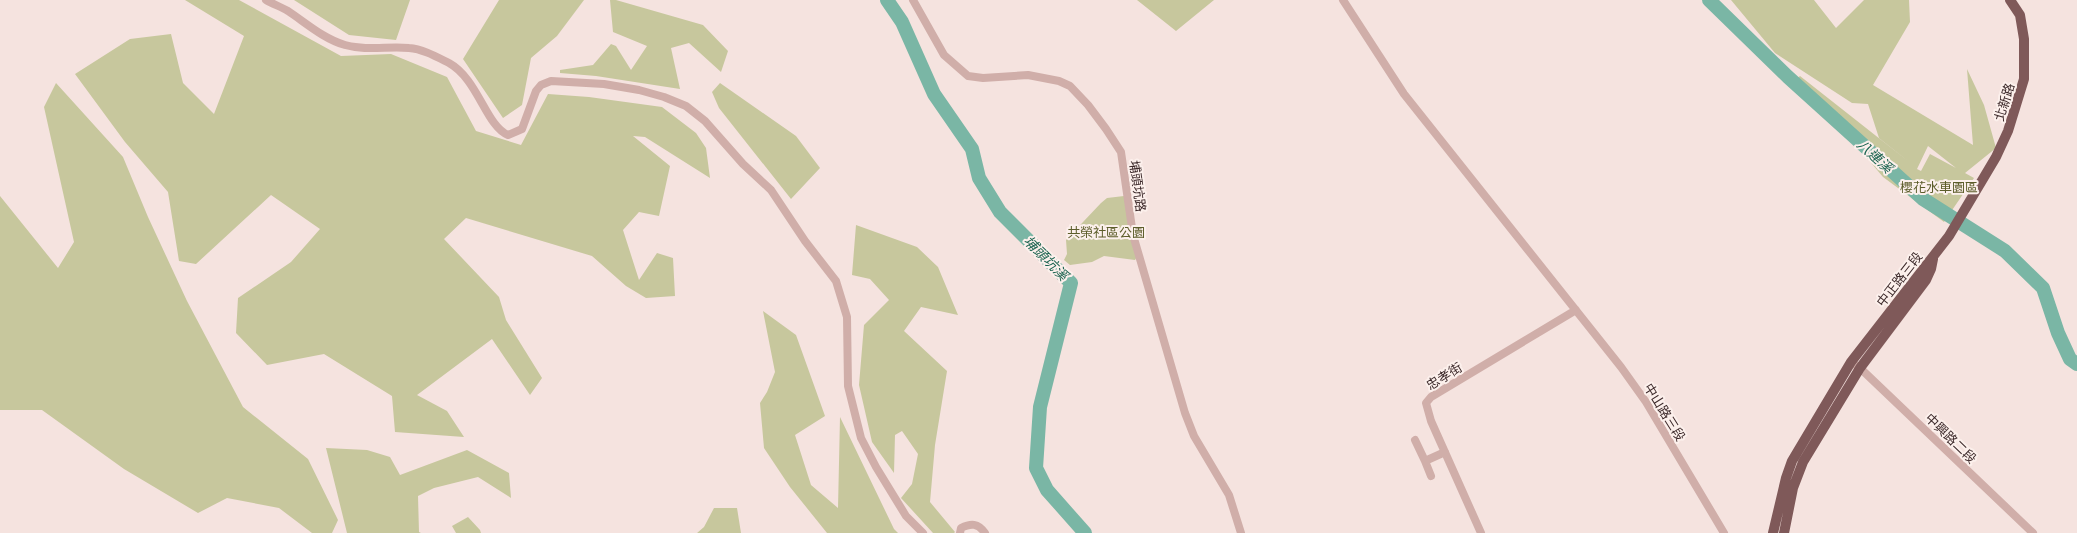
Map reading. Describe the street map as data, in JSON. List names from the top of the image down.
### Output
{
  "streets": {
    "main road": ["北新路", "中正路三段"],
    "street": [
      "埔頭坑路",
      "忠孝街",
      "中山路三段",
      "中興路二段"
    ]
  },
  "crossings": [
    ["北新路", "中正路三段"],
    ["中正路三段", "中興路二段"],
    ["忠孝街", "中山路三段"]
  ],
  "water": ["八連溪", "埔頭坑溪"],
  "parks": ["櫻花水車園區", "共榮社區公園"]
}
